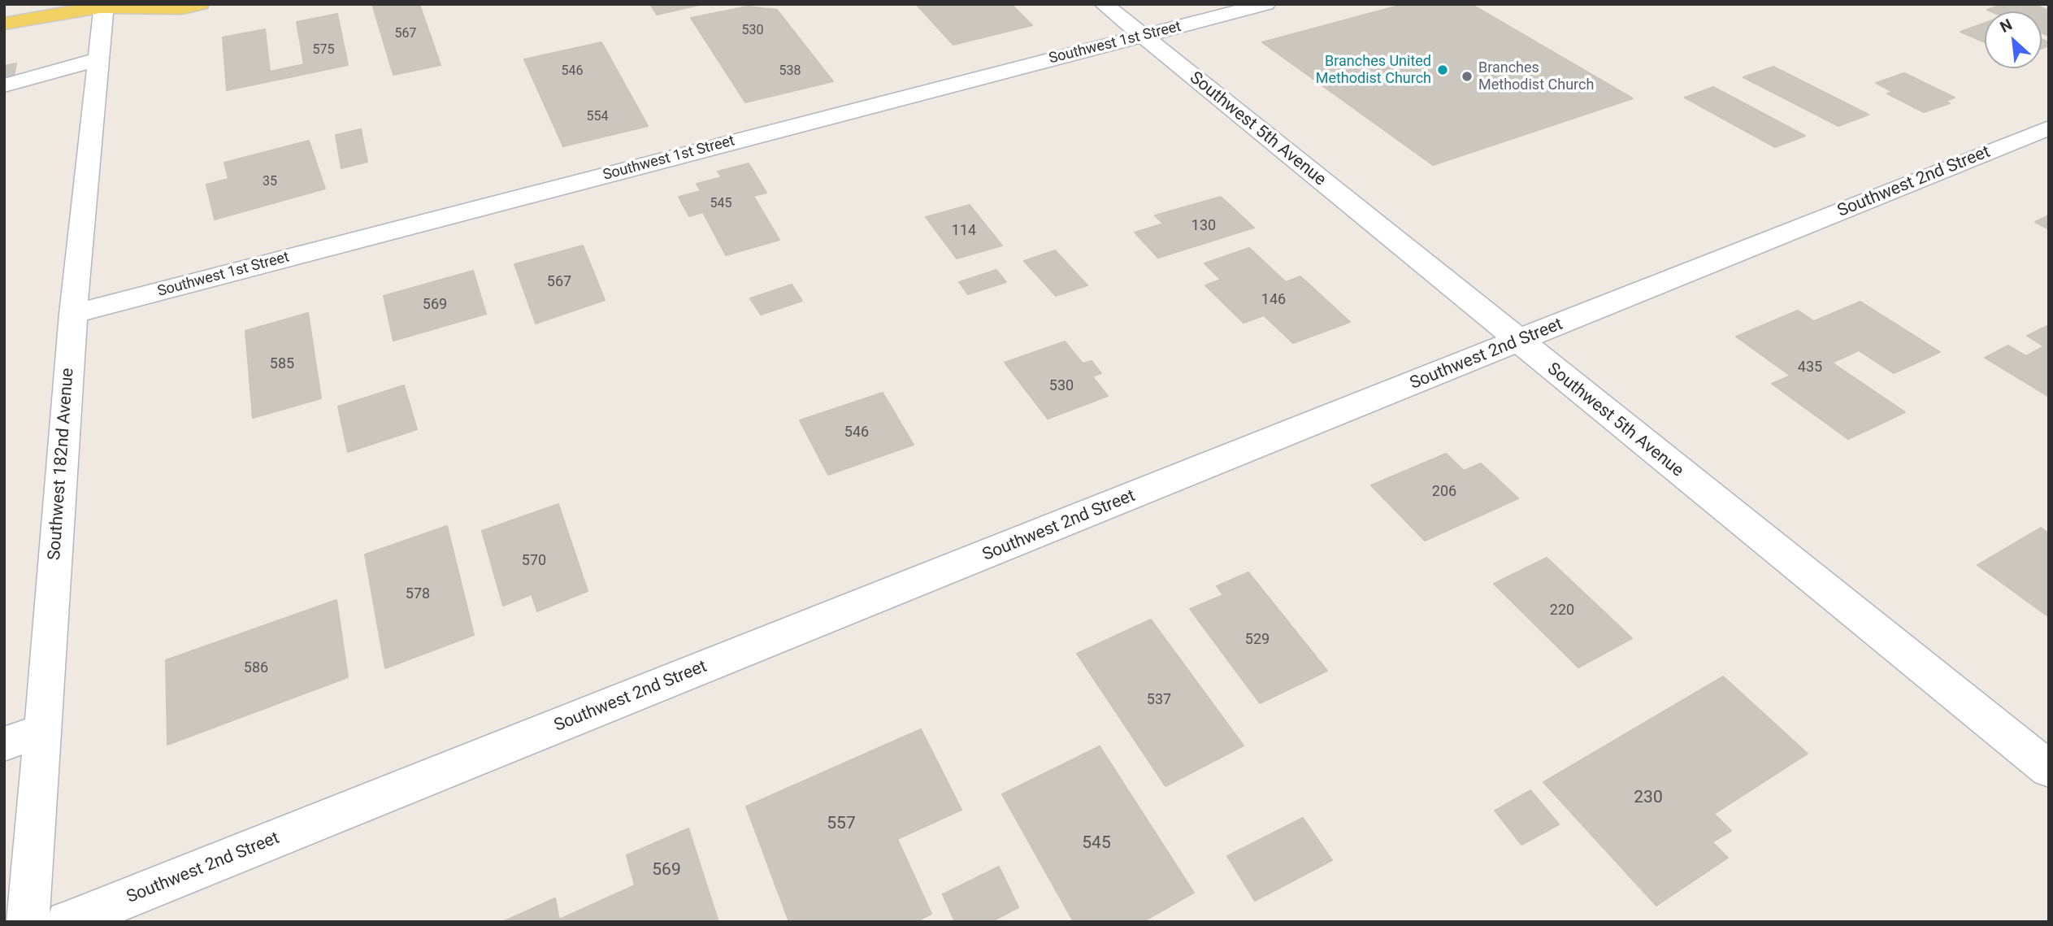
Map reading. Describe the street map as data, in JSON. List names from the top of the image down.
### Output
{
  "streets": {
    "street": [
      "Southwest 1st Street",
      "Southwest 5th Avenue",
      "Southwest 2nd Street",
      "Southwest 182nd Avenue"
    ]
  },
  "crossings": [
    ["Southwest 1st Street", "Southwest 5th Avenue"],
    ["Southwest 1st Street", "Southwest 182nd Avenue"],
    ["Southwest 5th Avenue", "Southwest 2nd Street"]
  ],
  "places": ["Branches United Methodist Church", "Branches Methodist Church"],
  "house_numbers": [
    "530",
    "567",
    "575",
    "546",
    "538",
    "554",
    "35",
    "545",
    "130",
    "114",
    "567",
    "146",
    "569",
    "585",
    "435",
    "530",
    "546",
    "206",
    "570",
    "578",
    "220",
    "529",
    "586",
    "537",
    "230",
    "557",
    "545",
    "569"
  ],
  "north": "top left"
}
